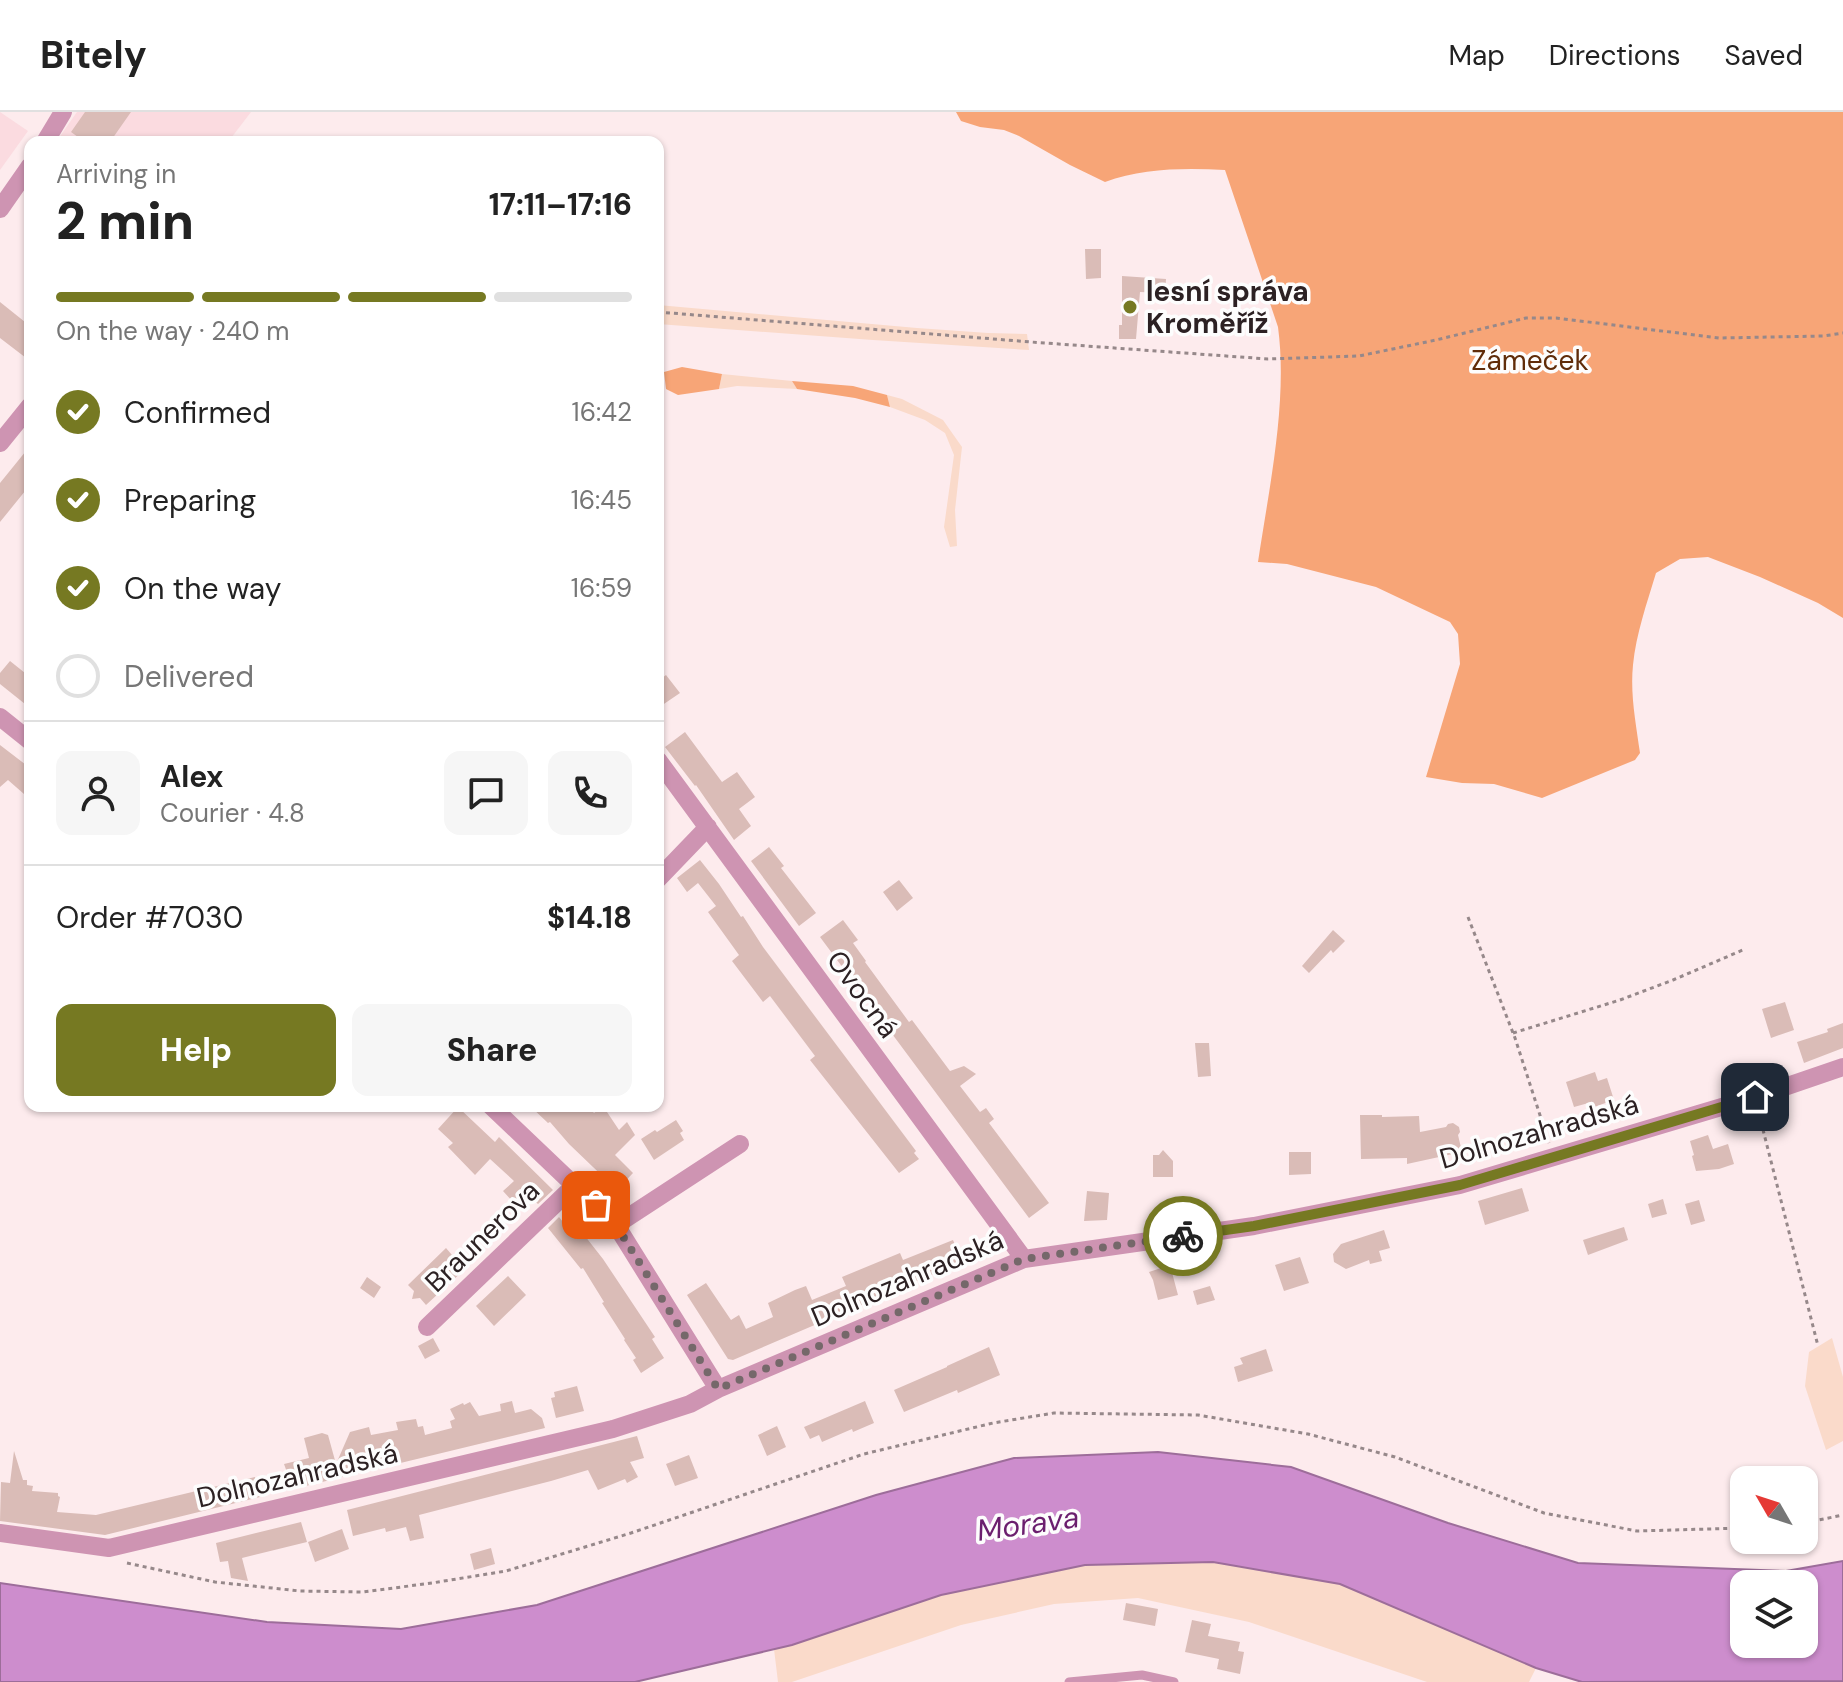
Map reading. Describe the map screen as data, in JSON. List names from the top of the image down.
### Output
{
  "streets": {
    "street": ["Ovocná", "Dolnozahradská", "Braunerova"]
  },
  "crossings": [
    ["Ovocná", "Dolnozahradská"],
    ["Dolnozahradská", "Braunerova"]
  ],
  "water": ["Morava"],
  "parks": ["Zámeček"],
  "places": ["lesní správa Kroměříž"],
  "north": "top left",
  "page": {
    "header": "Bitely",
    "nav": ["Map", "Directions", "Saved"],
    "heading": ["2 min", "Arriving in", "17:11–17:16"],
    "panel": [
      "Alex",
      "Courier · 4.8",
      "Order #7030",
      "$14.18"
    ],
    "bar": "On the way · 240 m",
    "list": [
      ["Confirmed", "16:42"],
      ["Preparing", "16:45"],
      ["On the way", "16:59"],
      "Delivered"
    ],
    "buttons": ["Help", "Share"]
  }
}
